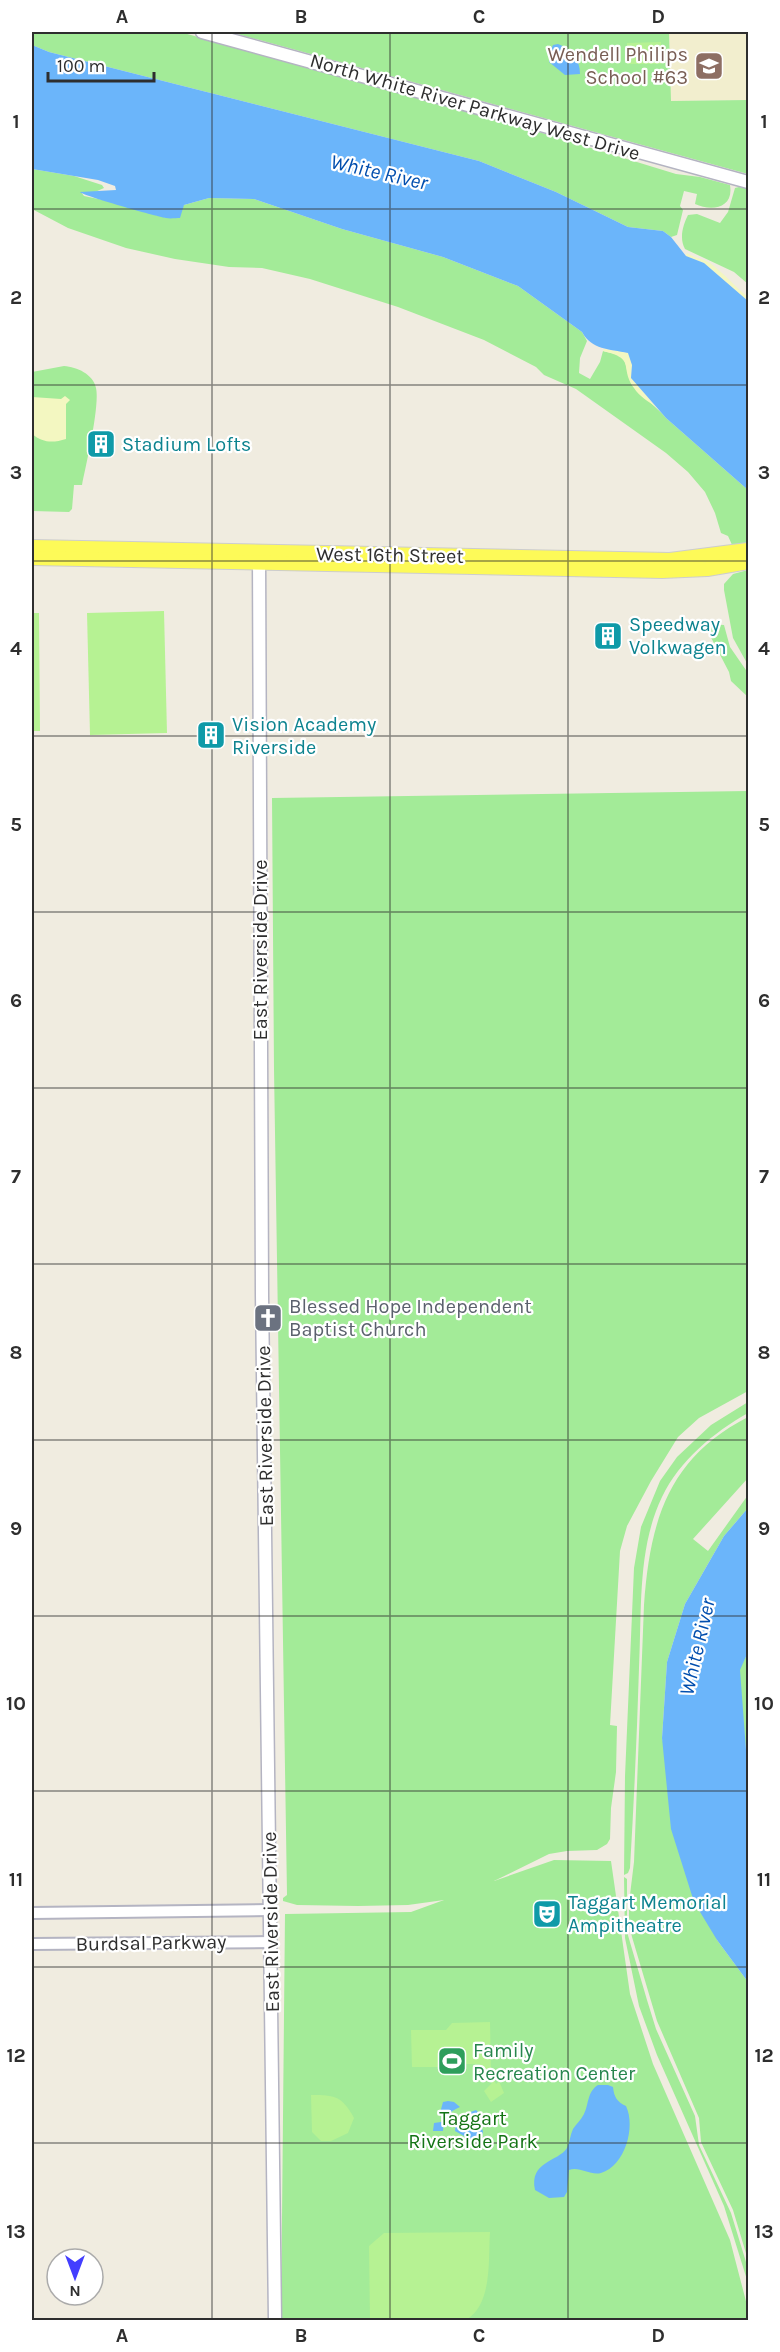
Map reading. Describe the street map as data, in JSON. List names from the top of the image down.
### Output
{
  "streets": {
    "main road": ["North White River Parkway West Drive", "West 16th Street", "East Riverside Drive"],
    "street": ["Burdsal Parkway"]
  },
  "crossings": [
    ["West 16th Street", "East Riverside Drive"],
    ["East Riverside Drive", "Burdsal Parkway"]
  ],
  "water": ["White River"],
  "parks": ["Taggart Riverside Park"],
  "places": {
    "school or university": ["Wendell Philips School #63"],
    "building": ["Stadium Lofts", "Speedway Volkwagen", "Vision Academy Riverside"],
    "church": ["Blessed Hope Independent Baptist Church"],
    "theatre": ["Taggart Memorial Ampitheatre"],
    "sports": ["Family Recreation Center"]
  },
  "scale_bar": "100 m",
  "north": "bottom",
  "grid": {
    "columns": [
      "A",
      "B",
      "C",
      "D"
    ],
    "rows": [
      "1",
      "2",
      "3",
      "4",
      "5",
      "6",
      "7",
      "8",
      "9",
      "10",
      "11",
      "12",
      "13"
    ]
  }
}
